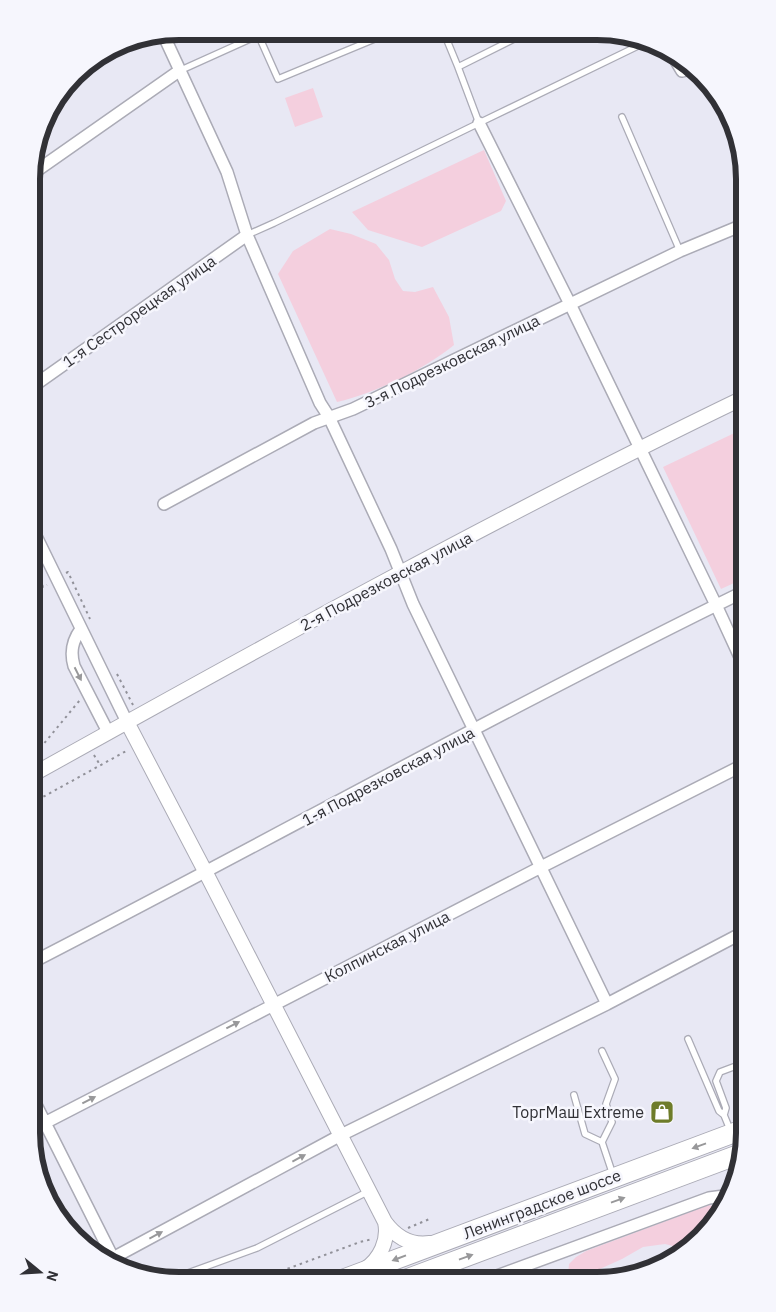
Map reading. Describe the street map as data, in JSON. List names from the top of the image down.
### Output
{
  "streets": {
    "highway": ["Ленинградское шоссе"],
    "street": [
      "1-я Сестрорецкая улица",
      "3-я Подрезковская улица",
      "2-я Подрезковская улица",
      "1-я Подрезковская улица",
      "Колпинская улица"
    ]
  },
  "places": {
    "shop": ["ТоргМаш Extreme"]
  },
  "north": "right"
}
